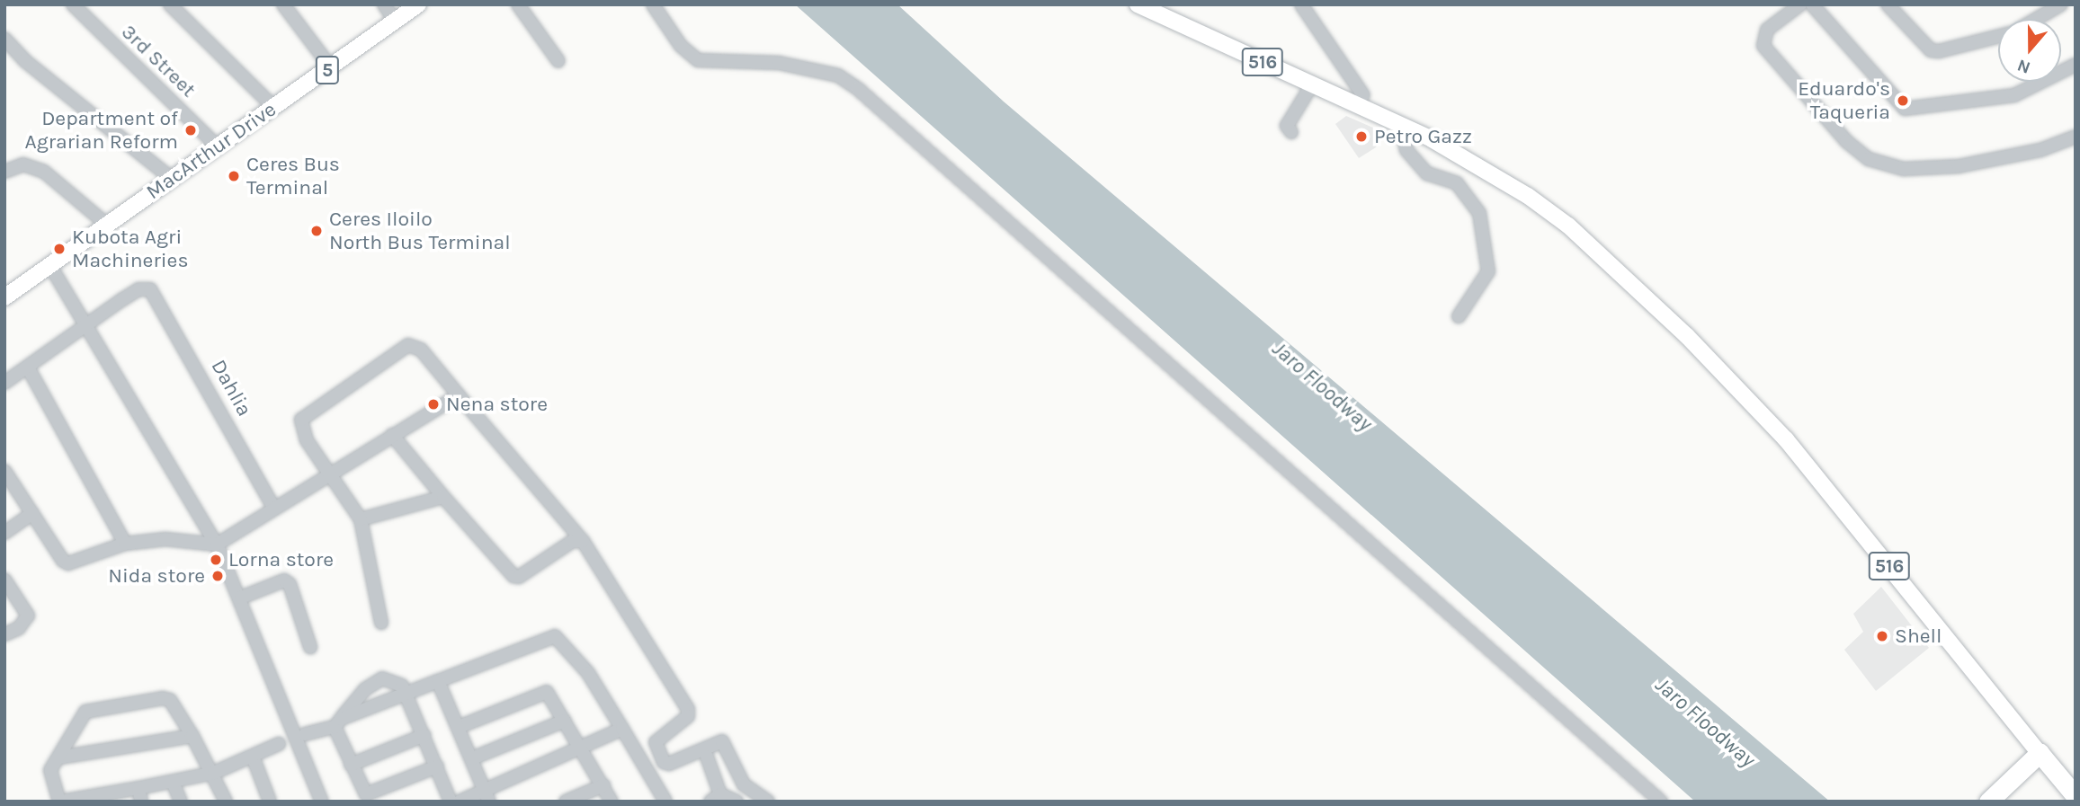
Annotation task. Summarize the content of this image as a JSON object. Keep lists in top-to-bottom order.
{
  "streets": {
    "highway": ["516"],
    "main road": ["5", "MacArthur Drive"],
    "street": ["3rd Street", "Dahlia"]
  },
  "crossings": [
    ["3rd Street", "MacArthur Drive"]
  ],
  "water": ["Jaro Floodway"],
  "places": [
    "Eduardo's Taqueria",
    "Department of Agrarian Reform",
    "Petro Gazz",
    "Ceres Bus Terminal",
    "Ceres Iloilo North Bus Terminal",
    "Kubota Agri Machineries",
    "Nena store",
    "Lorna store",
    "Nida store",
    "Shell"
  ],
  "north": "bottom"
}
